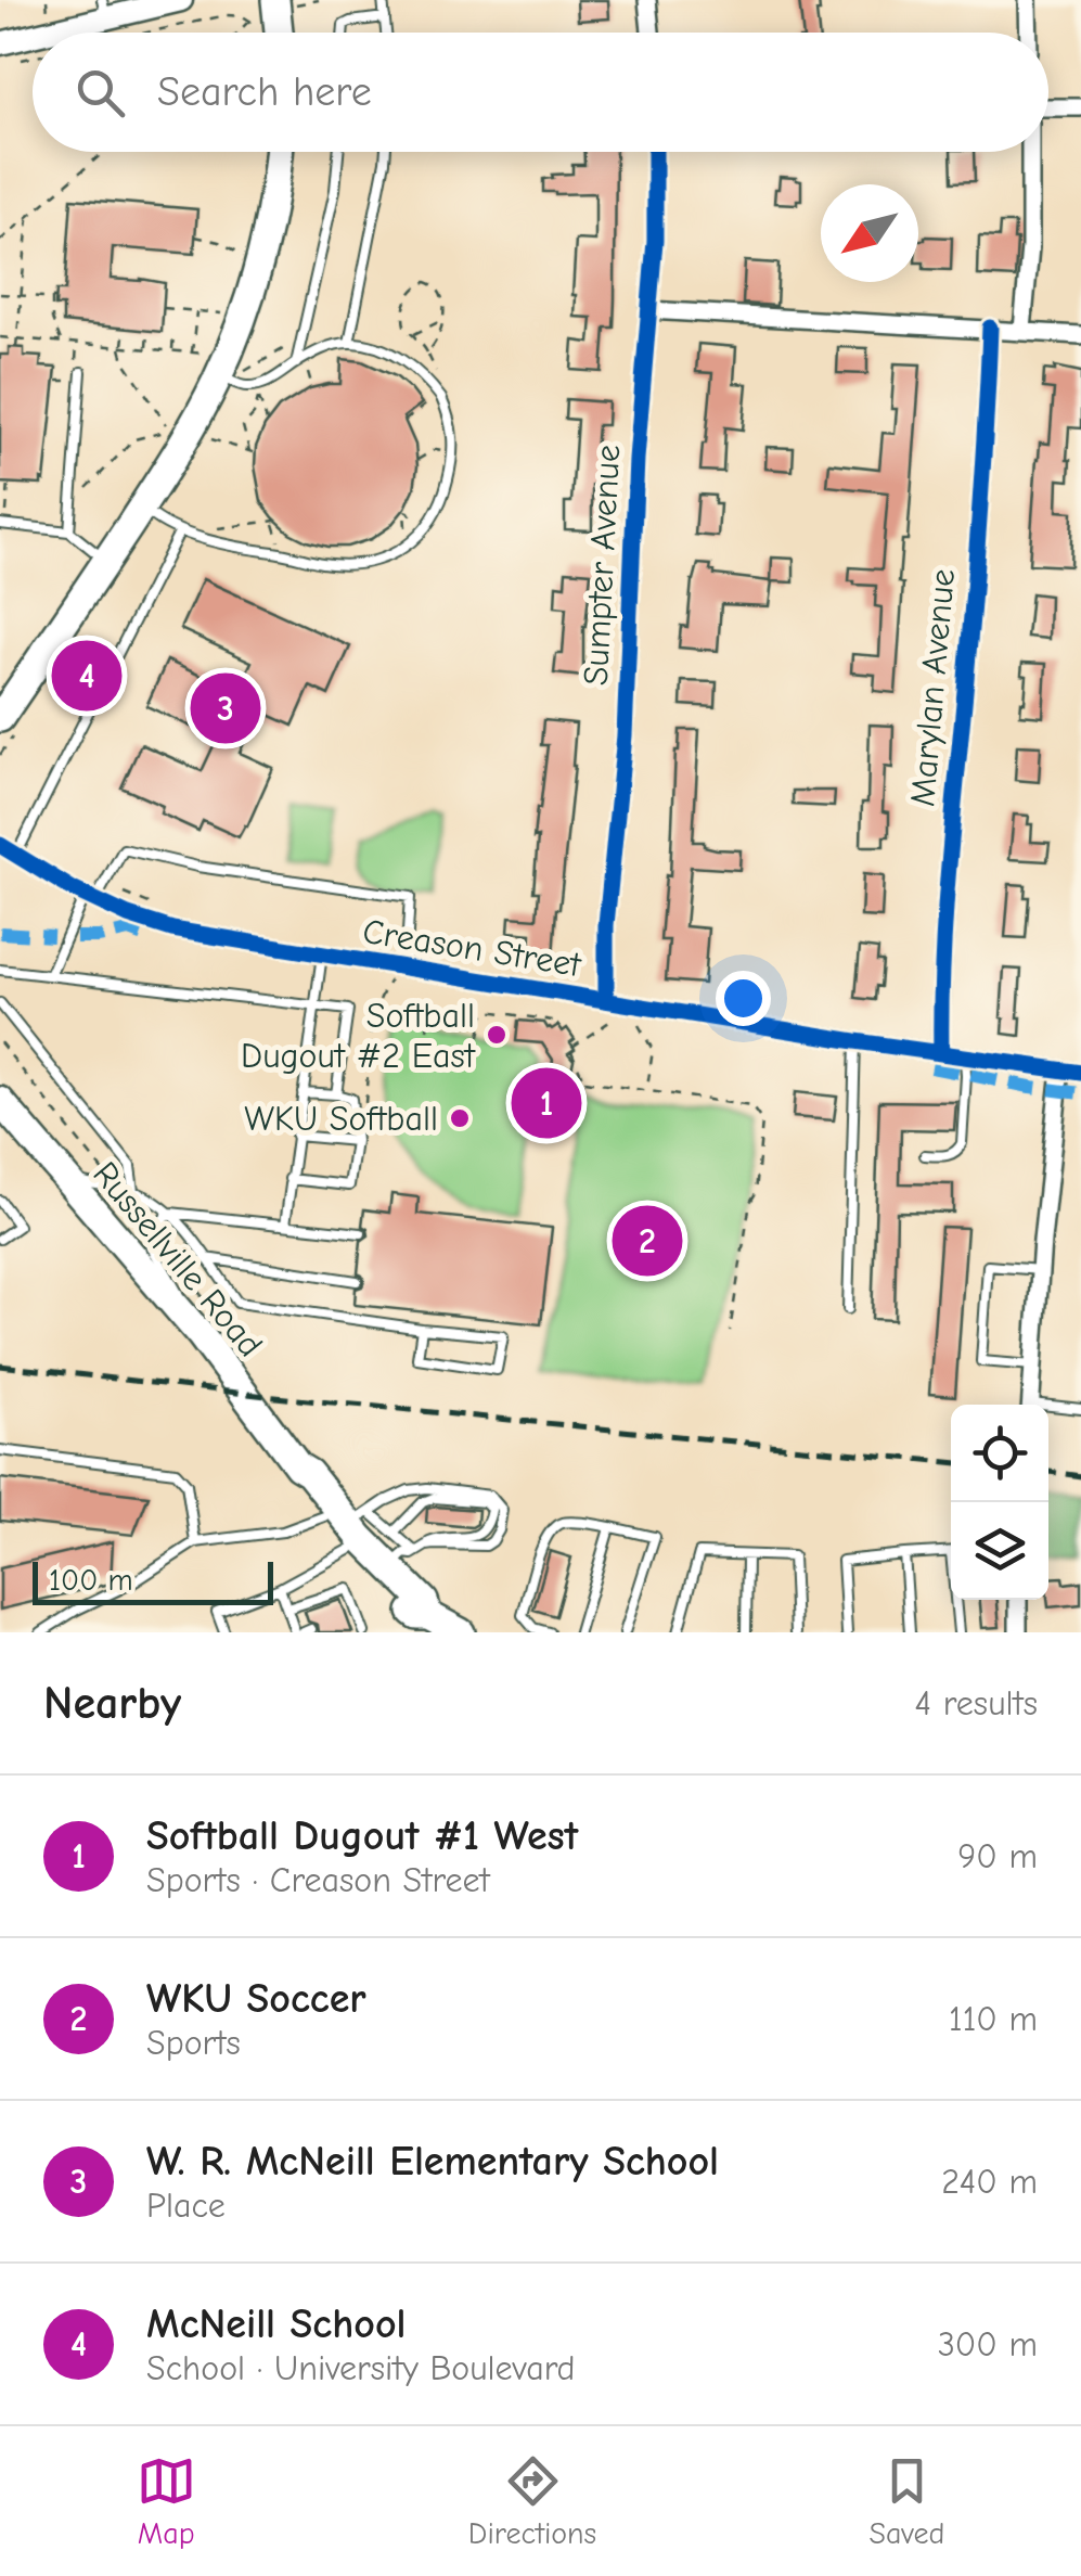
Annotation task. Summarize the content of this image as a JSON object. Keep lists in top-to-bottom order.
{
  "streets": {
    "main road": ["Russellville Road"],
    "street": ["Sumpter Avenue", "Marylan Avenue", "Creason Street"]
  },
  "crossings": [
    ["Sumpter Avenue", "Creason Street"],
    ["Marylan Avenue", "Creason Street"]
  ],
  "places": ["Softball Dugout #2 East", "WKU Softball"],
  "scale_bar": "100 m",
  "north": "bottom left",
  "page": {
    "search": "Search here",
    "pins": [
      "4",
      "3",
      "1",
      "2"
    ],
    "scale": "100 m",
    "heading": ["Nearby", "4 results"],
    "list": [
      {
        "mark": "1",
        "name": "Softball Dugout #1 West",
        "note": "Sports · Creason Street",
        "value": "90 m"
      },
      {
        "mark": "2",
        "name": "WKU Soccer",
        "note": "Sports",
        "value": "110 m"
      },
      {
        "mark": "3",
        "name": "W. R. McNeill Elementary School",
        "note": "Place",
        "value": "240 m"
      },
      {
        "mark": "4",
        "name": "McNeill School",
        "note": "School · University Boulevard",
        "value": "300 m"
      }
    ],
    "nav": ["Map", "Directions", "Saved"]
  }
}
